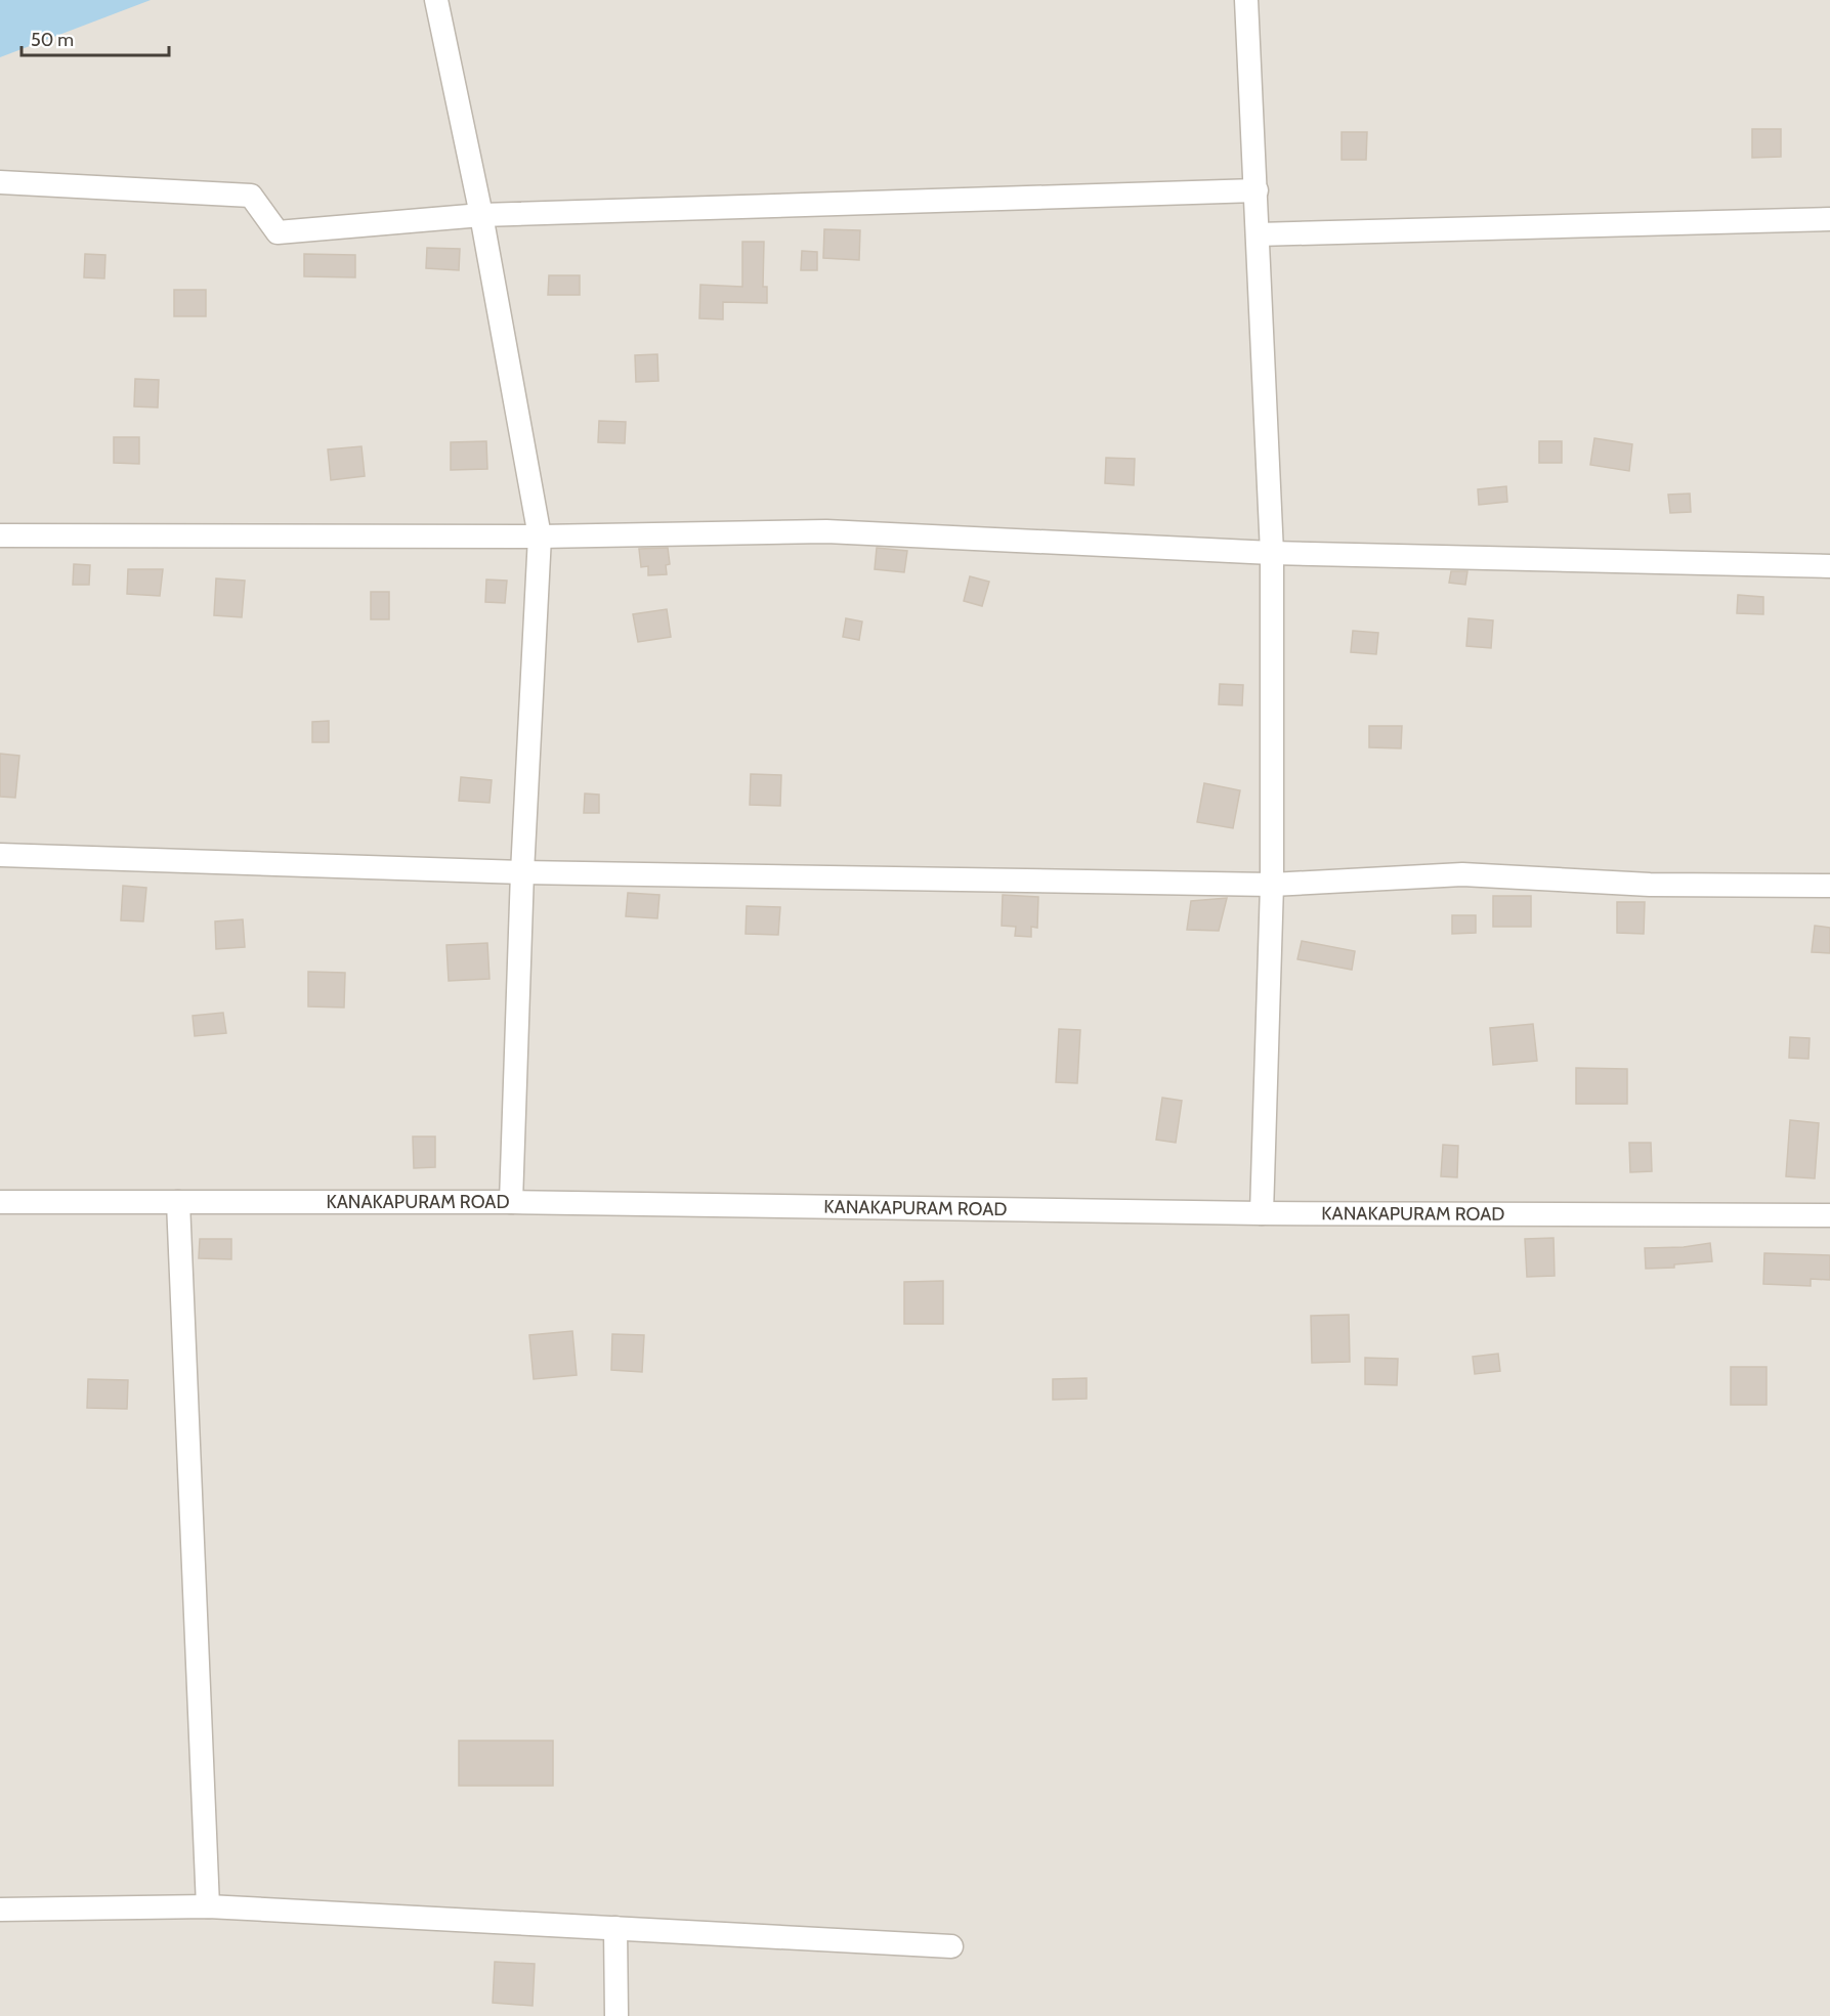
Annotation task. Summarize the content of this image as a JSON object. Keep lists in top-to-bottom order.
{
  "streets": {
    "street": ["KANAKAPURAM ROAD"]
  },
  "scale_bar": "50 m"
}
